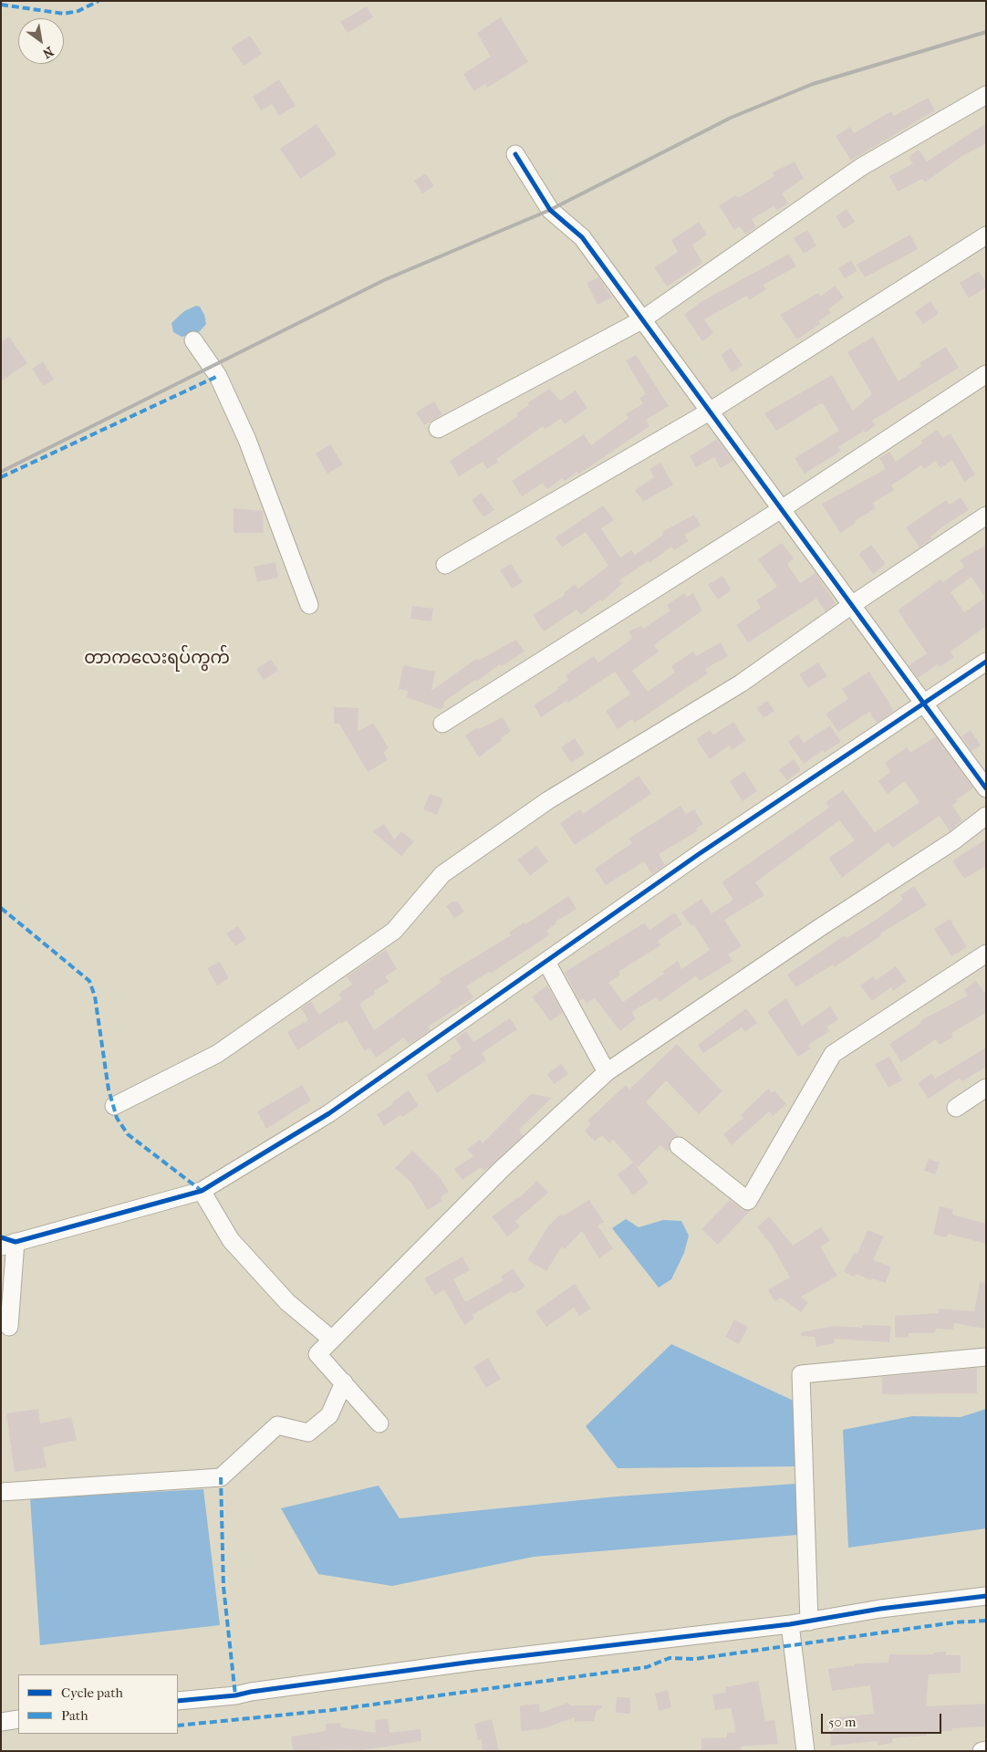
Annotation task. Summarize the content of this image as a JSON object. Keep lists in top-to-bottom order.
{
  "districts": ["တာကလေးရပ်ကွက်"],
  "legend": ["Cycle path", "Path"],
  "scale_bar": "50 m",
  "north": "bottom right"
}
